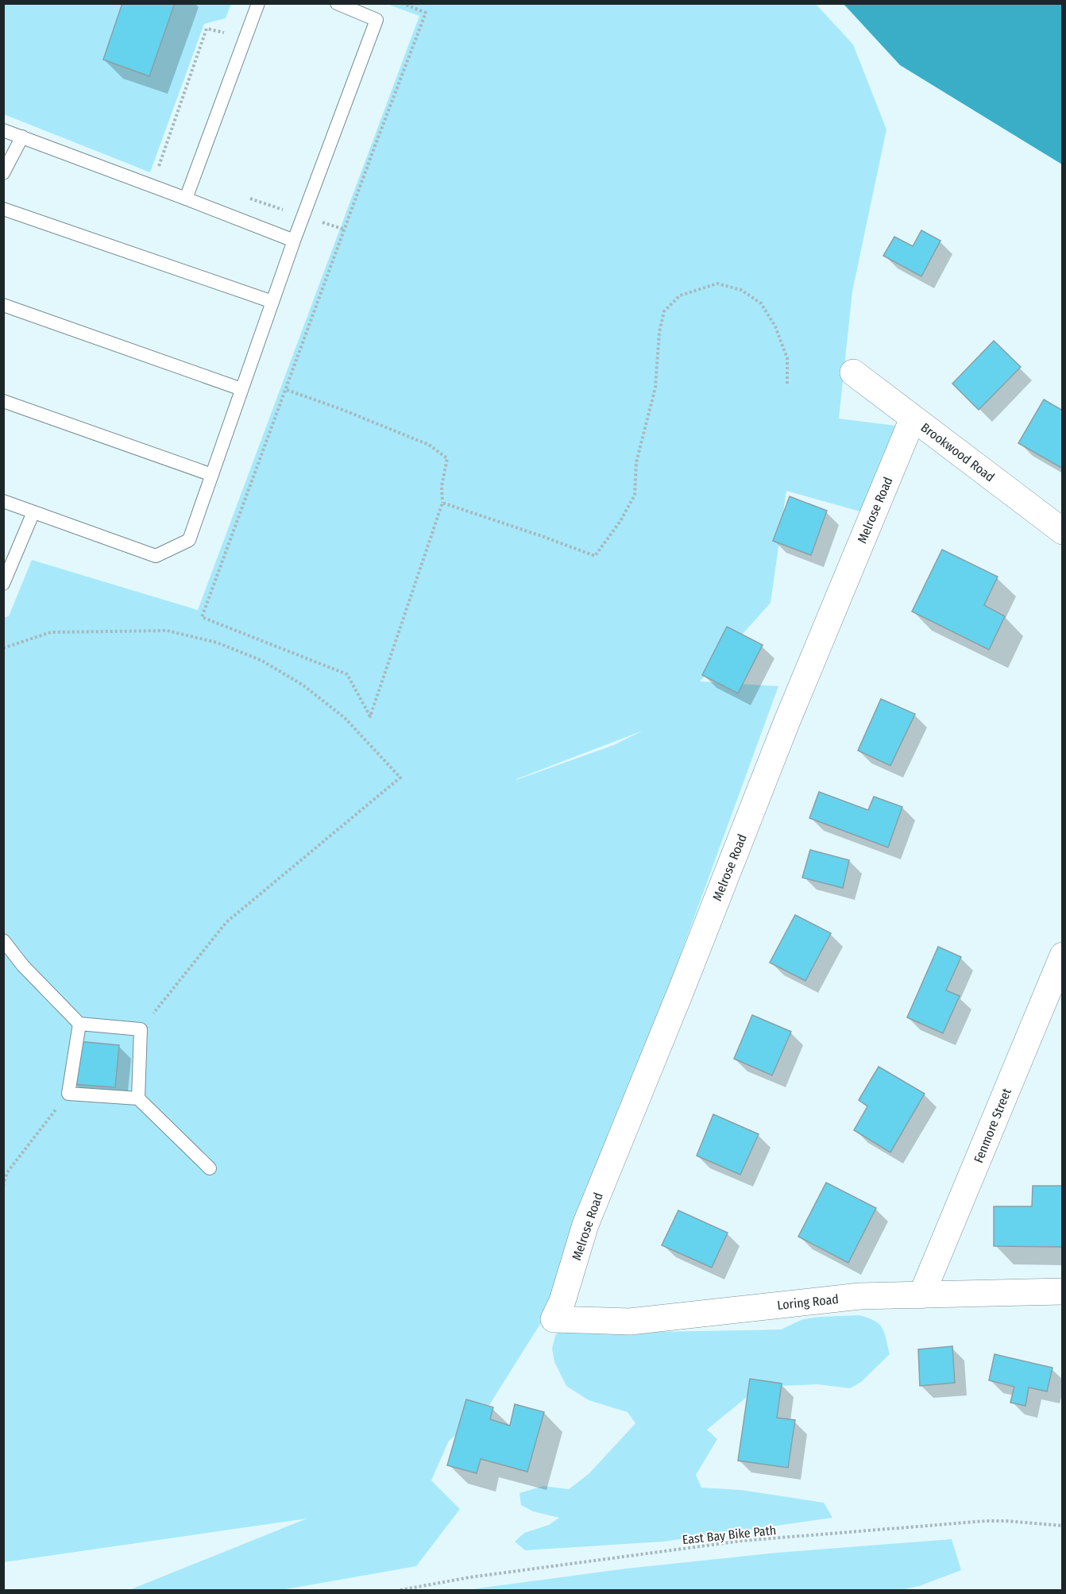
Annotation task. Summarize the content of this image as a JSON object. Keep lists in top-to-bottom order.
{
  "streets": {
    "street": [
      "Brookwood Road",
      "Melrose Road",
      "Fenmore Street",
      "Loring Road"
    ],
    "path": ["East Bay Bike Path"]
  },
  "crossings": [
    ["Brookwood Road", "Melrose Road"],
    ["Melrose Road", "Loring Road"],
    ["Fenmore Street", "Loring Road"]
  ]
}
